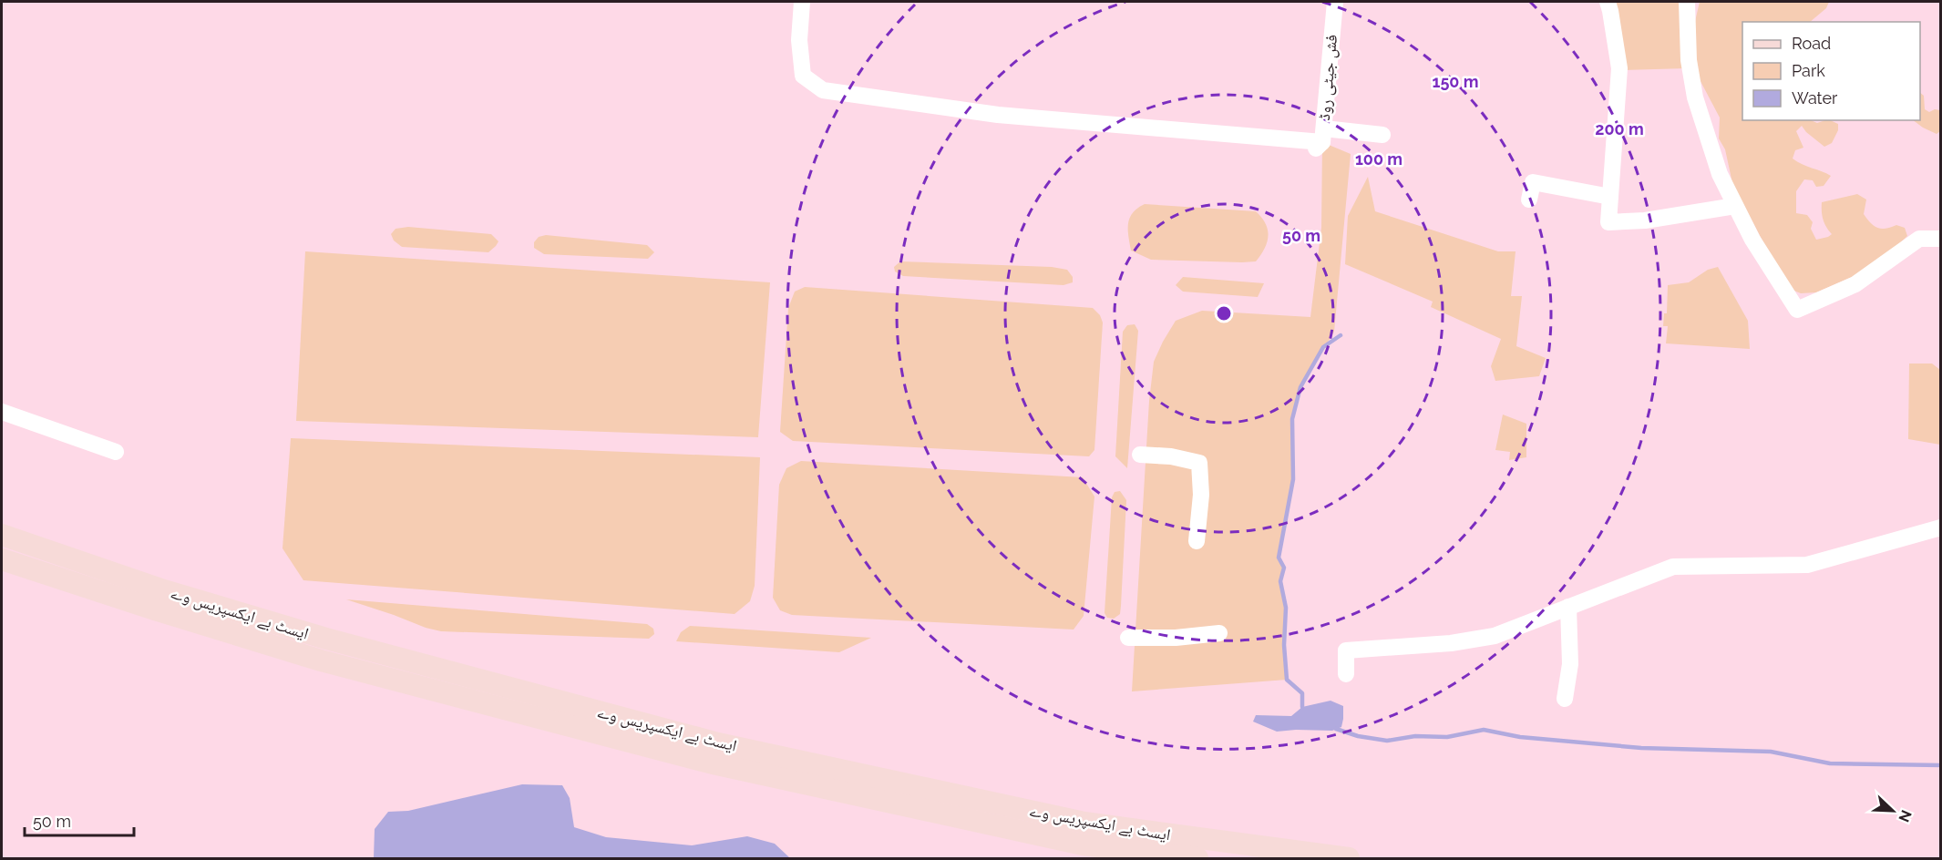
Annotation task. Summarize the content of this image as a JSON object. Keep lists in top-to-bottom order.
{
  "streets": {
    "main road": ["ایسٹ بے ایکسپریس وے"],
    "street": ["فش جیٹی روڈ"]
  },
  "legend": ["Road", "Park", "Water"],
  "scale_bar": "50 m",
  "north": "bottom right",
  "rings": [
    "150 m",
    "200 m",
    "100 m",
    "50 m"
  ]
}
